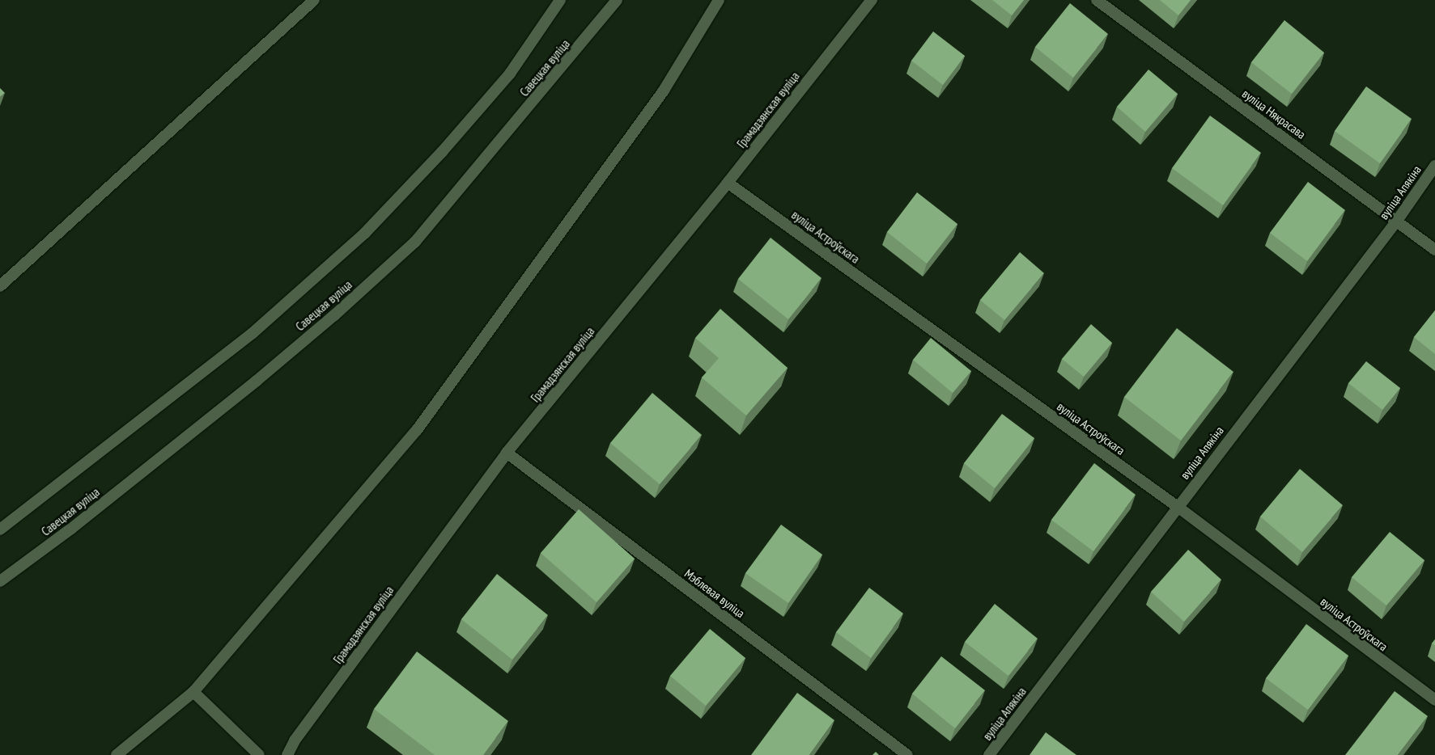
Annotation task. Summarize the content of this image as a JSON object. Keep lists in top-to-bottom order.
{
  "streets": {
    "street": [
      "Савецкая вуліца",
      "Грамадзянская вуліца",
      "вуліца Някрасава",
      "вуліца Апякіна",
      "вуліца Астроўскага",
      "Мэблевая вуліца"
    ]
  },
  "crossings": [
    ["Грамадзянская вуліца", "вуліца Астроўскага"],
    ["Грамадзянская вуліца", "Мэблевая вуліца"],
    ["вуліца Някрасава", "вуліца Апякіна"],
    ["вуліца Апякіна", "вуліца Астроўскага"]
  ]
}
